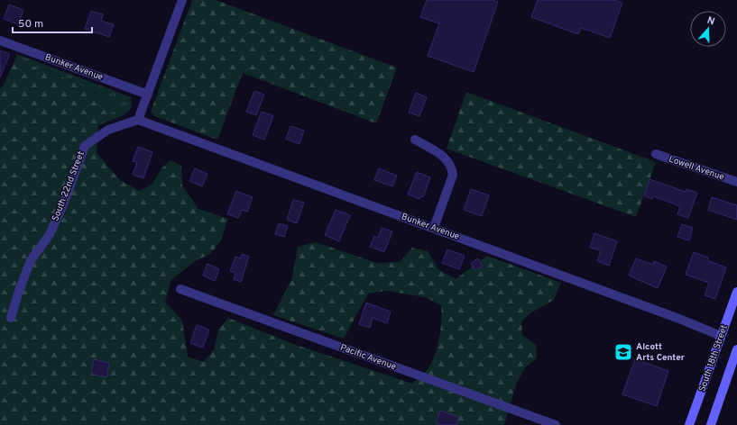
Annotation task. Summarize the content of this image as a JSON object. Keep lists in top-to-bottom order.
{
  "streets": {
    "main road": ["South 18th Street"],
    "street": [
      "Bunker Avenue",
      "Lowell Avenue",
      "South 22nd Street",
      "Pacific Avenue"
    ]
  },
  "crossings": [
    ["Bunker Avenue", "South 22nd Street"],
    ["Bunker Avenue", "South 18th Street"]
  ],
  "places": {
    "school or university": ["Alcott Arts Center"]
  },
  "scale_bar": "50 m",
  "north": "top"
}
